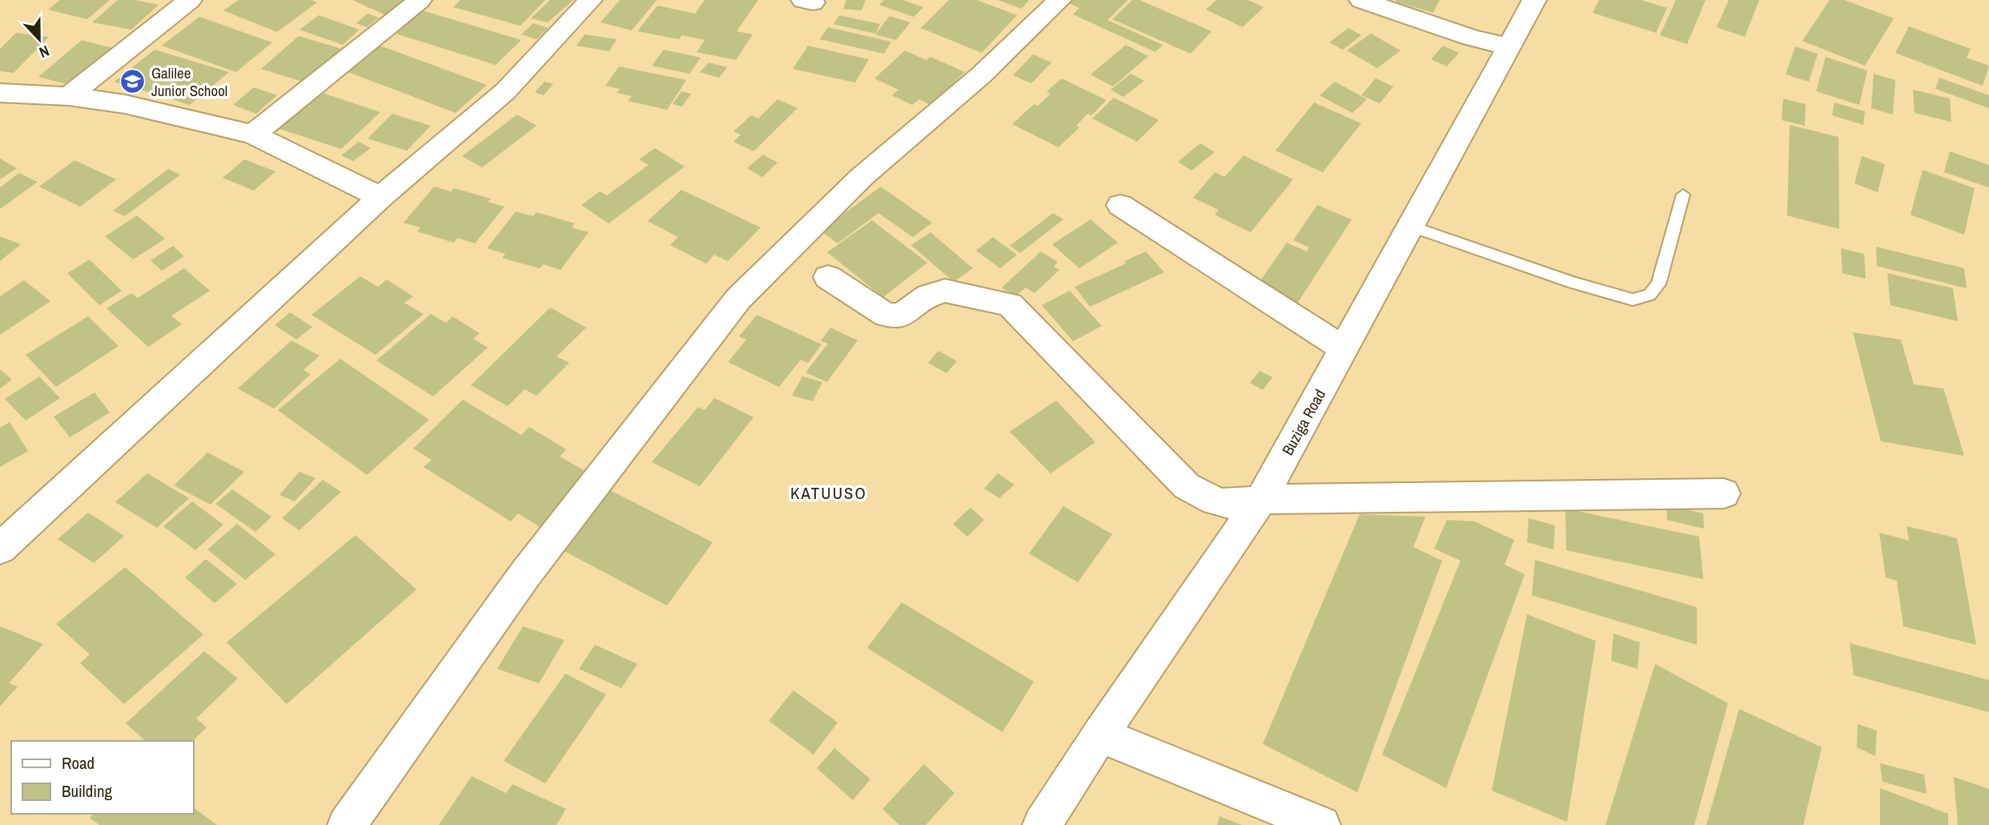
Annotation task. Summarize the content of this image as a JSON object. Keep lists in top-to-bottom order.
{
  "streets": {
    "street": ["Buziga Road"]
  },
  "districts": ["KATUUSO"],
  "places": {
    "school or university": ["Galilee Junior School"]
  },
  "legend": ["Road", "Building"],
  "north": "bottom"
}
